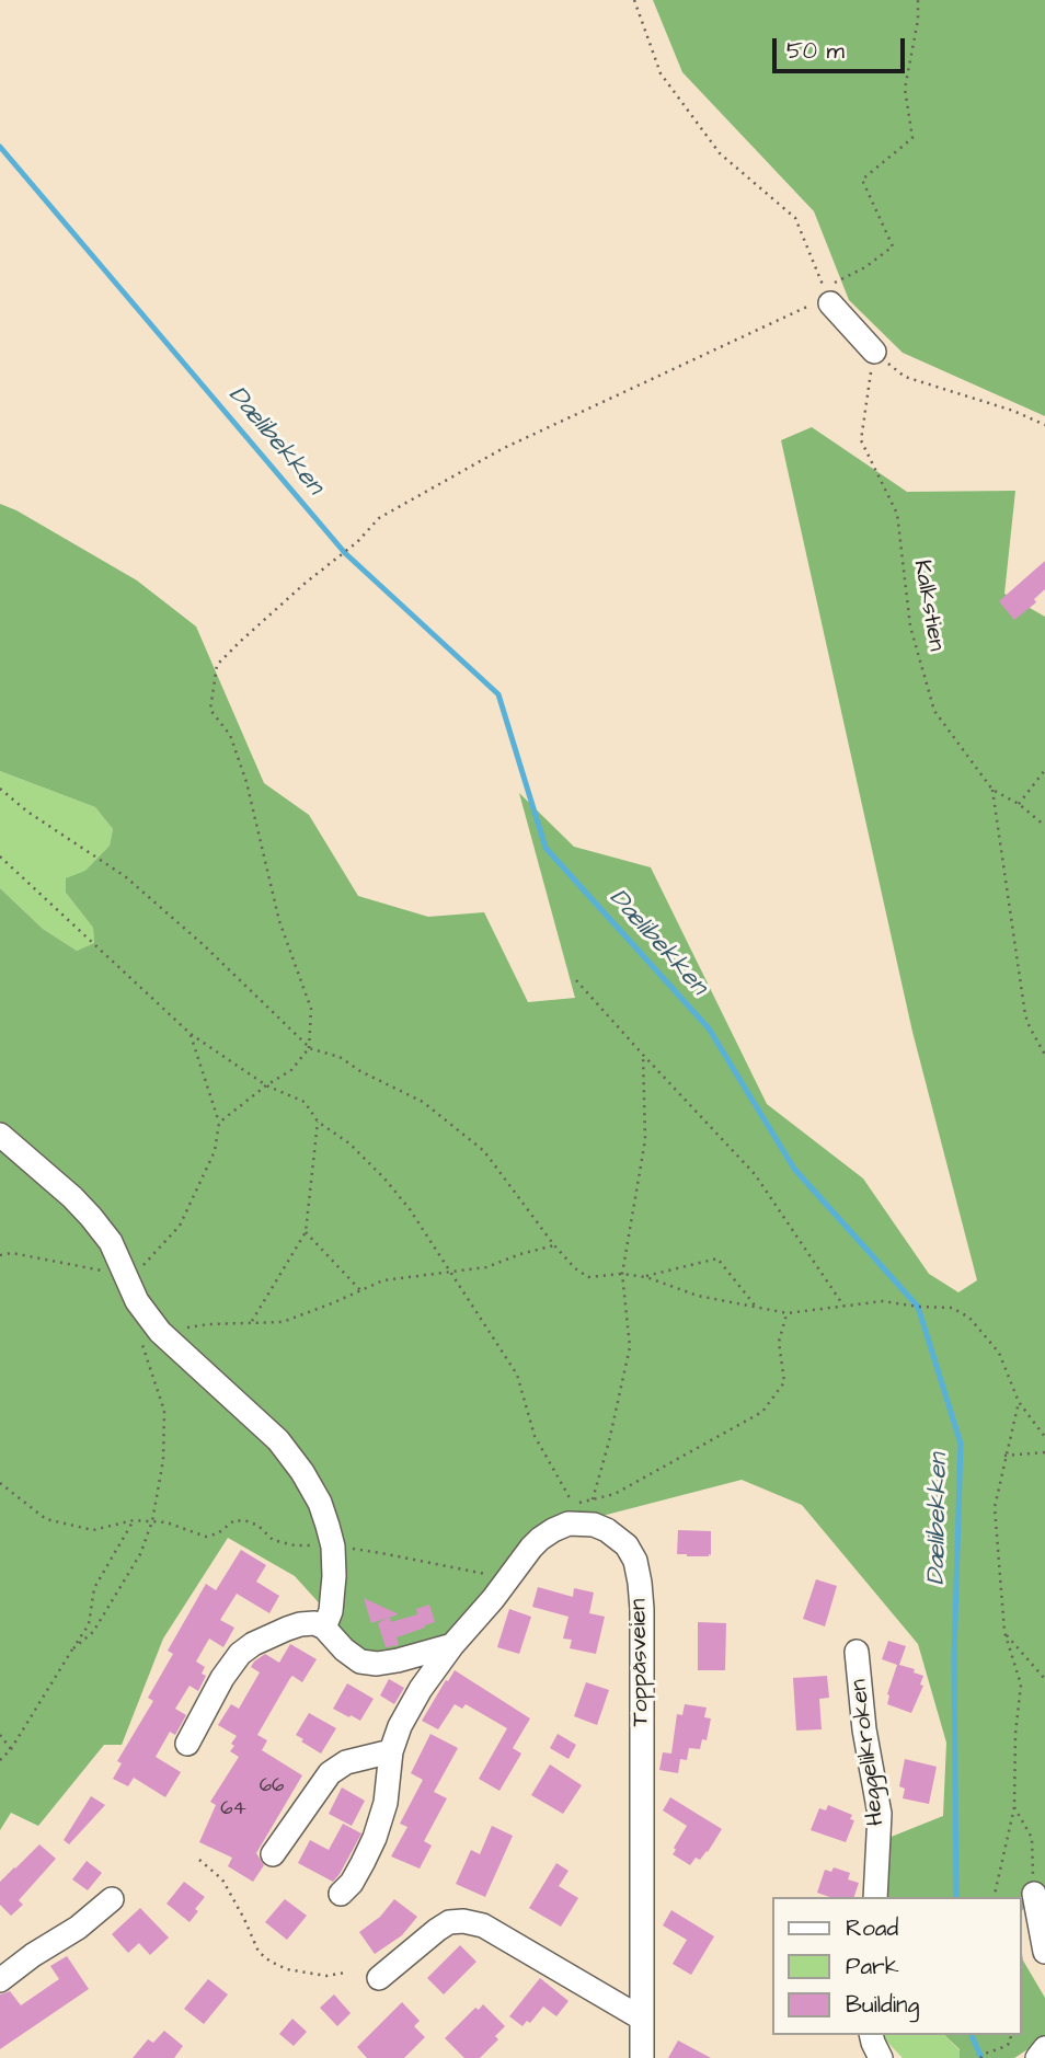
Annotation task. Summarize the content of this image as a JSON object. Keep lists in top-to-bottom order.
{
  "streets": {
    "street": ["Toppåsveien", "Heggelikroken"],
    "path": ["Kalkstien"]
  },
  "water": ["Dælibekken"],
  "house_numbers": ["66", "64"],
  "legend": ["Road", "Park", "Building"],
  "scale_bar": "50 m"
}
